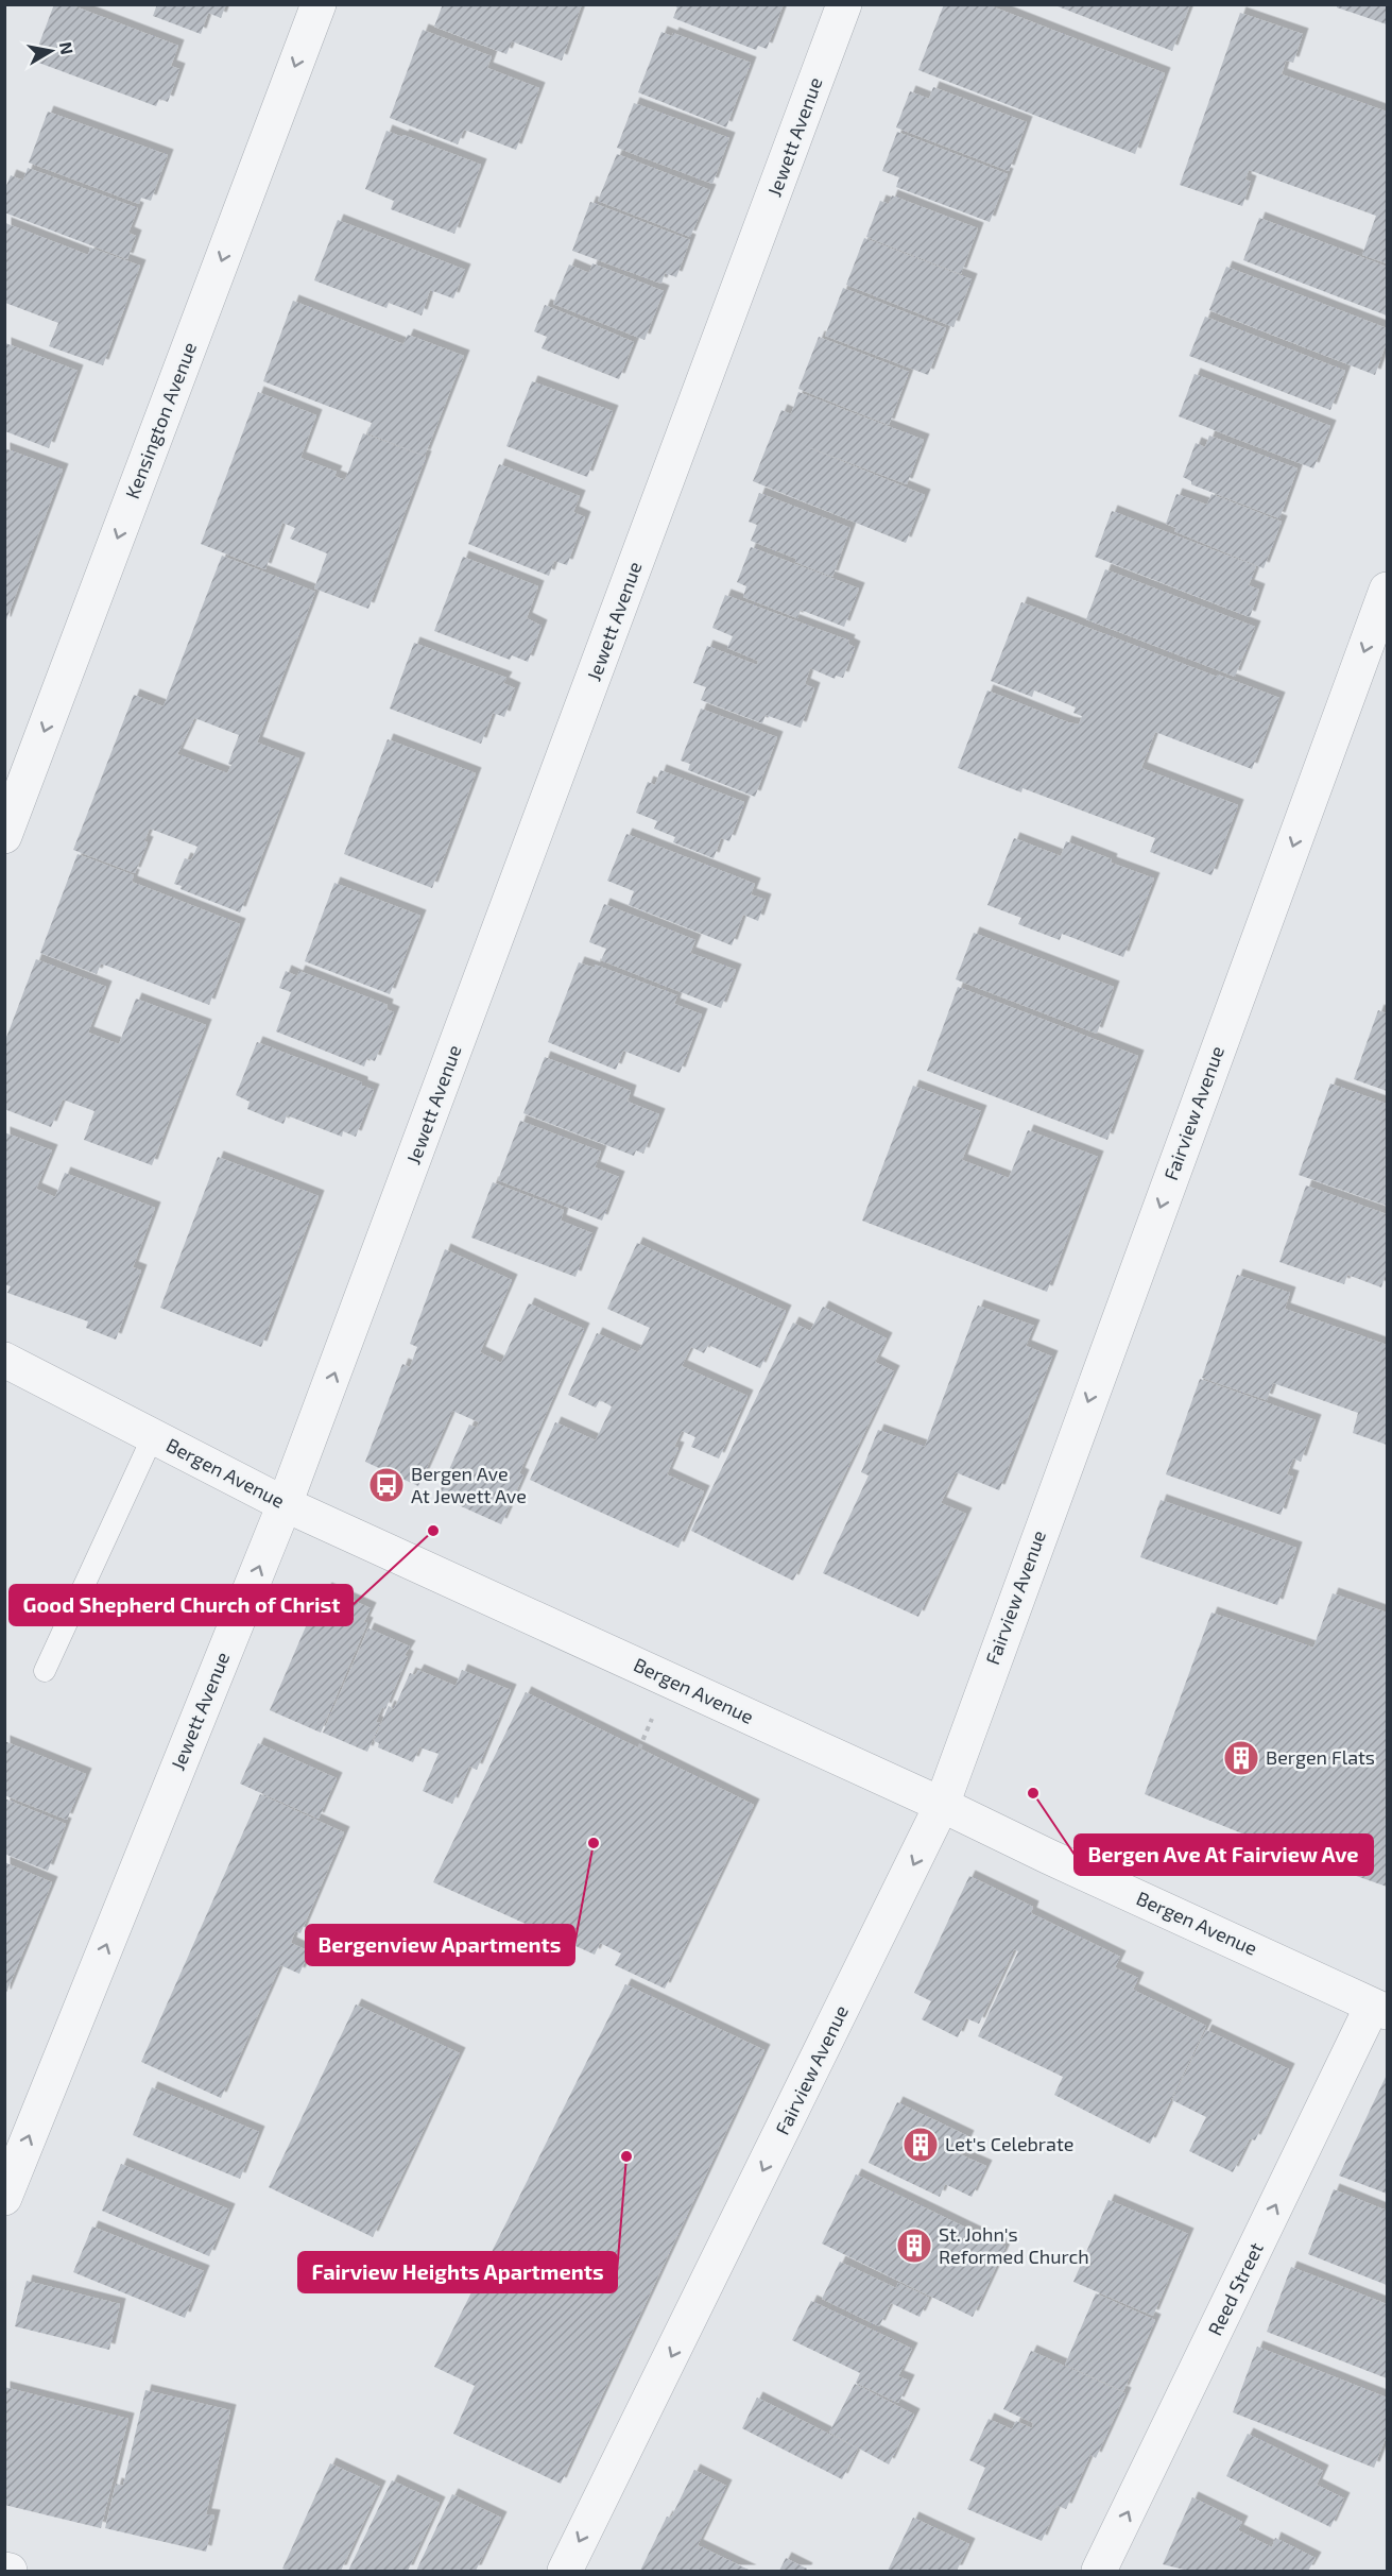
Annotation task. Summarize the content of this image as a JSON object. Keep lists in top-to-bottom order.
{
  "streets": {
    "street": [
      "Jewett Avenue",
      "Kensington Avenue",
      "Fairview Avenue",
      "Bergen Avenue",
      "Reed Street"
    ]
  },
  "crossings": [
    ["Jewett Avenue", "Bergen Avenue"],
    ["Fairview Avenue", "Bergen Avenue"],
    ["Bergen Avenue", "Reed Street"]
  ],
  "one_way": [
    "Jewett Avenue",
    "Kensington Avenue",
    "Fairview Avenue",
    "Reed Street"
  ],
  "places": {
    "bus stop": ["Bergen Ave At Jewett Ave"],
    "other": [
      "Good Shepherd Church of Christ",
      "Bergen Ave At Fairview Ave",
      "Bergenview Apartments",
      "Fairview Heights Apartments"
    ],
    "building": ["Bergen Flats", "Let's Celebrate", "St. John's Reformed Church"]
  },
  "north": "right"
}
